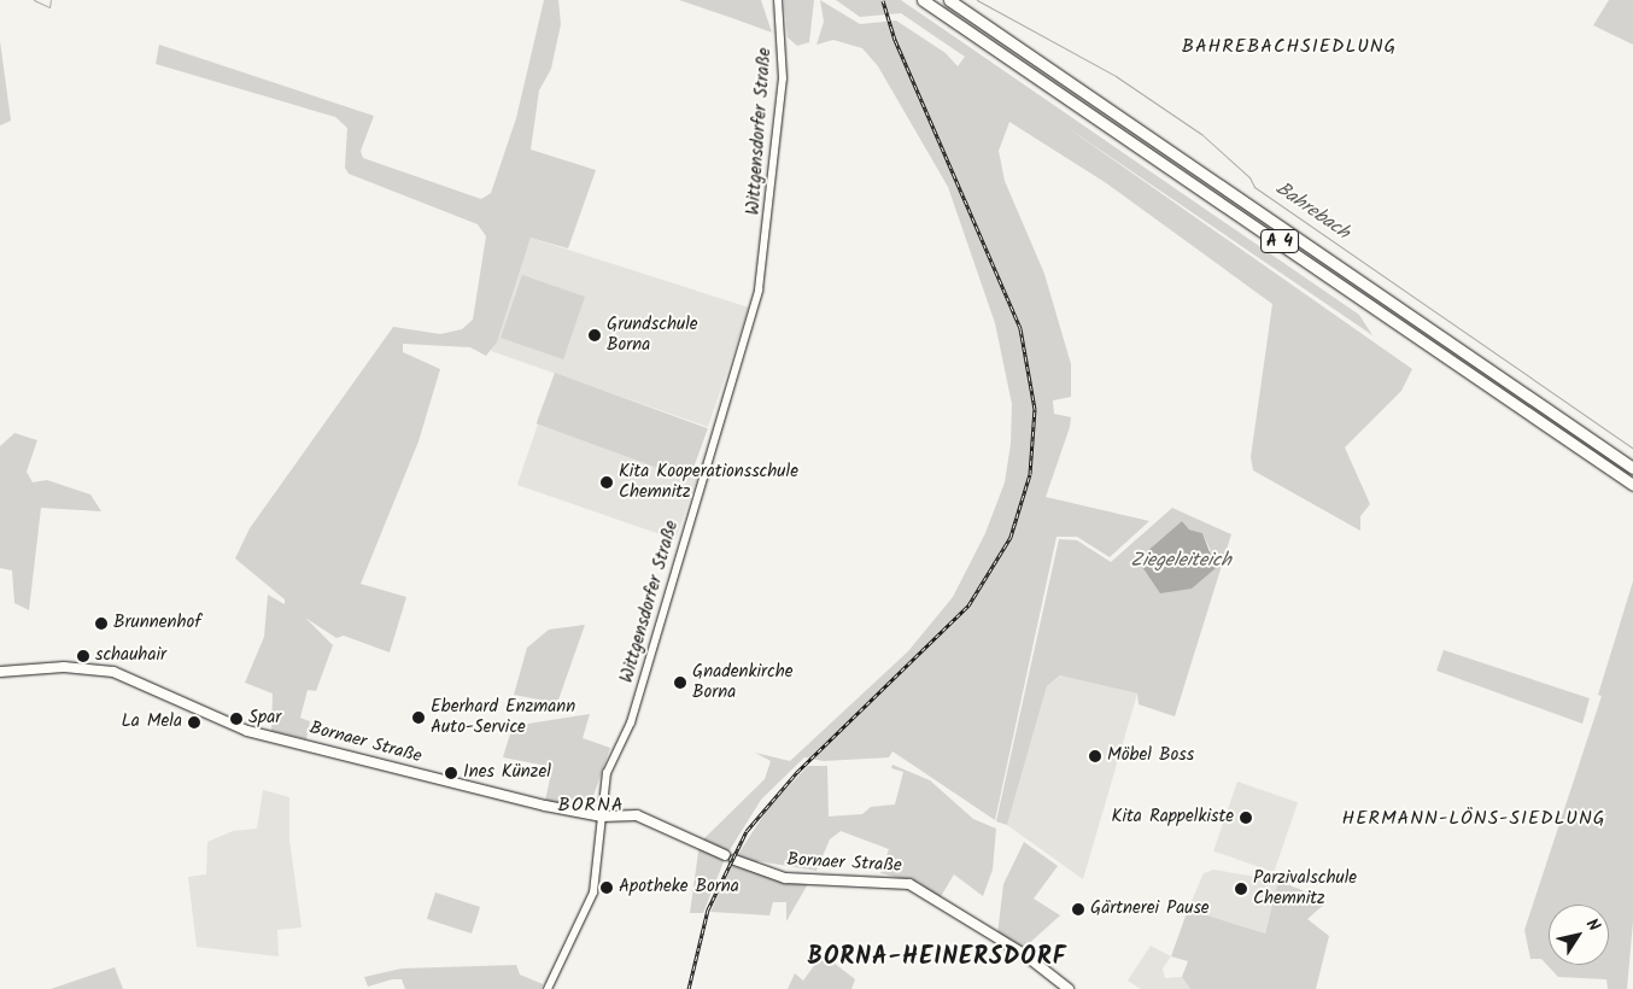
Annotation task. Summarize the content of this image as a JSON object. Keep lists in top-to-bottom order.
{
  "streets": {
    "highway": ["A 4"],
    "main road": ["Bornaer Straße"],
    "street": ["Wittgensdorfer Straße"]
  },
  "crossings": [
    ["Wittgensdorfer Straße", "Bornaer Straße"]
  ],
  "districts": [
    "BAHREBACHSIEDLUNG",
    "BORNA",
    "HERMANN-LÖNS-SIEDLUNG",
    "BORNA-HEINERSDORF"
  ],
  "water": ["Bahrebach", "Ziegeleiteich"],
  "places": [
    "Grundschule Borna",
    "Kita Kooperationsschule Chemnitz",
    "Brunnenhof",
    "schauhair",
    "Gnadenkirche Borna",
    "Eberhard Enzmann Auto-Service",
    "Spar",
    "La Mela",
    "Möbel Boss",
    "Ines Künzel",
    "Kita Rappelkiste",
    "Apotheke Borna",
    "Parzivalschule Chemnitz",
    "Gärtnerei Pause"
  ],
  "north": "top right"
}
